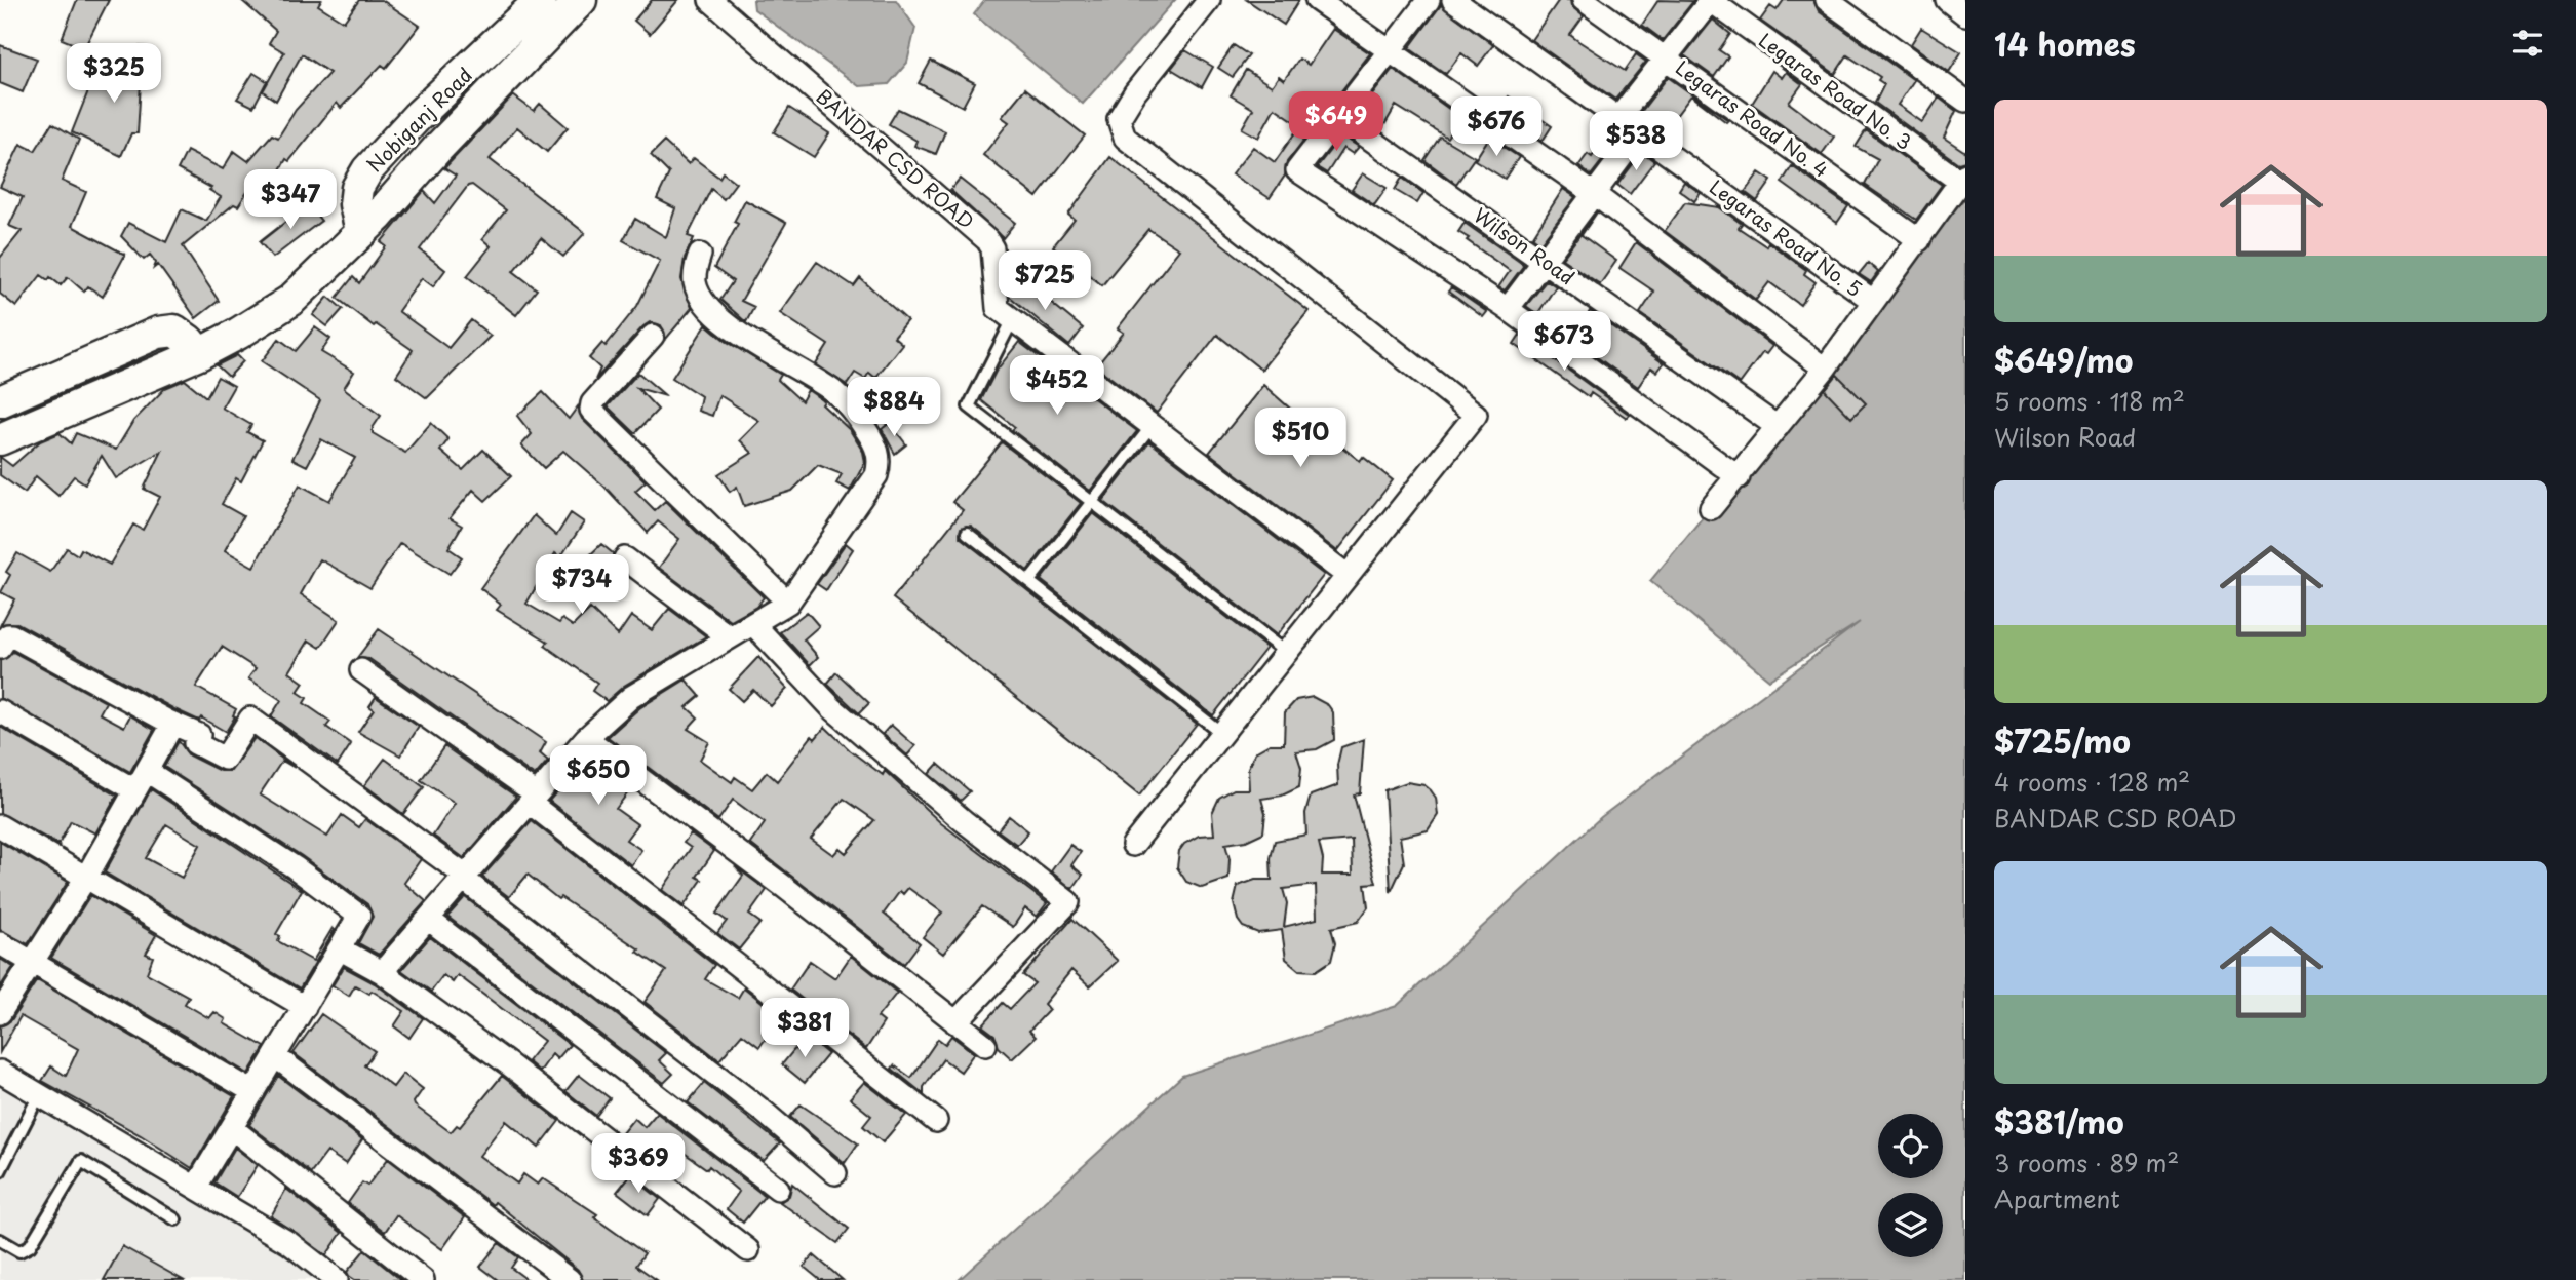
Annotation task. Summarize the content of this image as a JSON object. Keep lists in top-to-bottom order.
{
  "streets": {
    "main road": ["Nobiganj Road"],
    "street": [
      "Legaras Road No. 3",
      "Legaras Road No. 4",
      "BANDAR CSD ROAD",
      "Legaras Road No. 5",
      "Wilson Road"
    ]
  },
  "page": {
    "heading": "14 homes",
    "price": [
      "$325",
      "$649",
      "$676",
      "$538",
      "$347",
      "$725",
      "$673",
      "$452",
      "$884",
      "$510",
      "$734",
      "$650",
      "$381",
      "$369"
    ],
    "list": [
      {
        "name": "$649/mo",
        "note": "5 rooms · 118 m² · Wilson Road"
      },
      {
        "name": "$725/mo",
        "note": "4 rooms · 128 m² · BANDAR CSD ROAD"
      },
      {
        "name": "$381/mo",
        "note": "3 rooms · 89 m² · Apartment"
      }
    ]
  }
}
